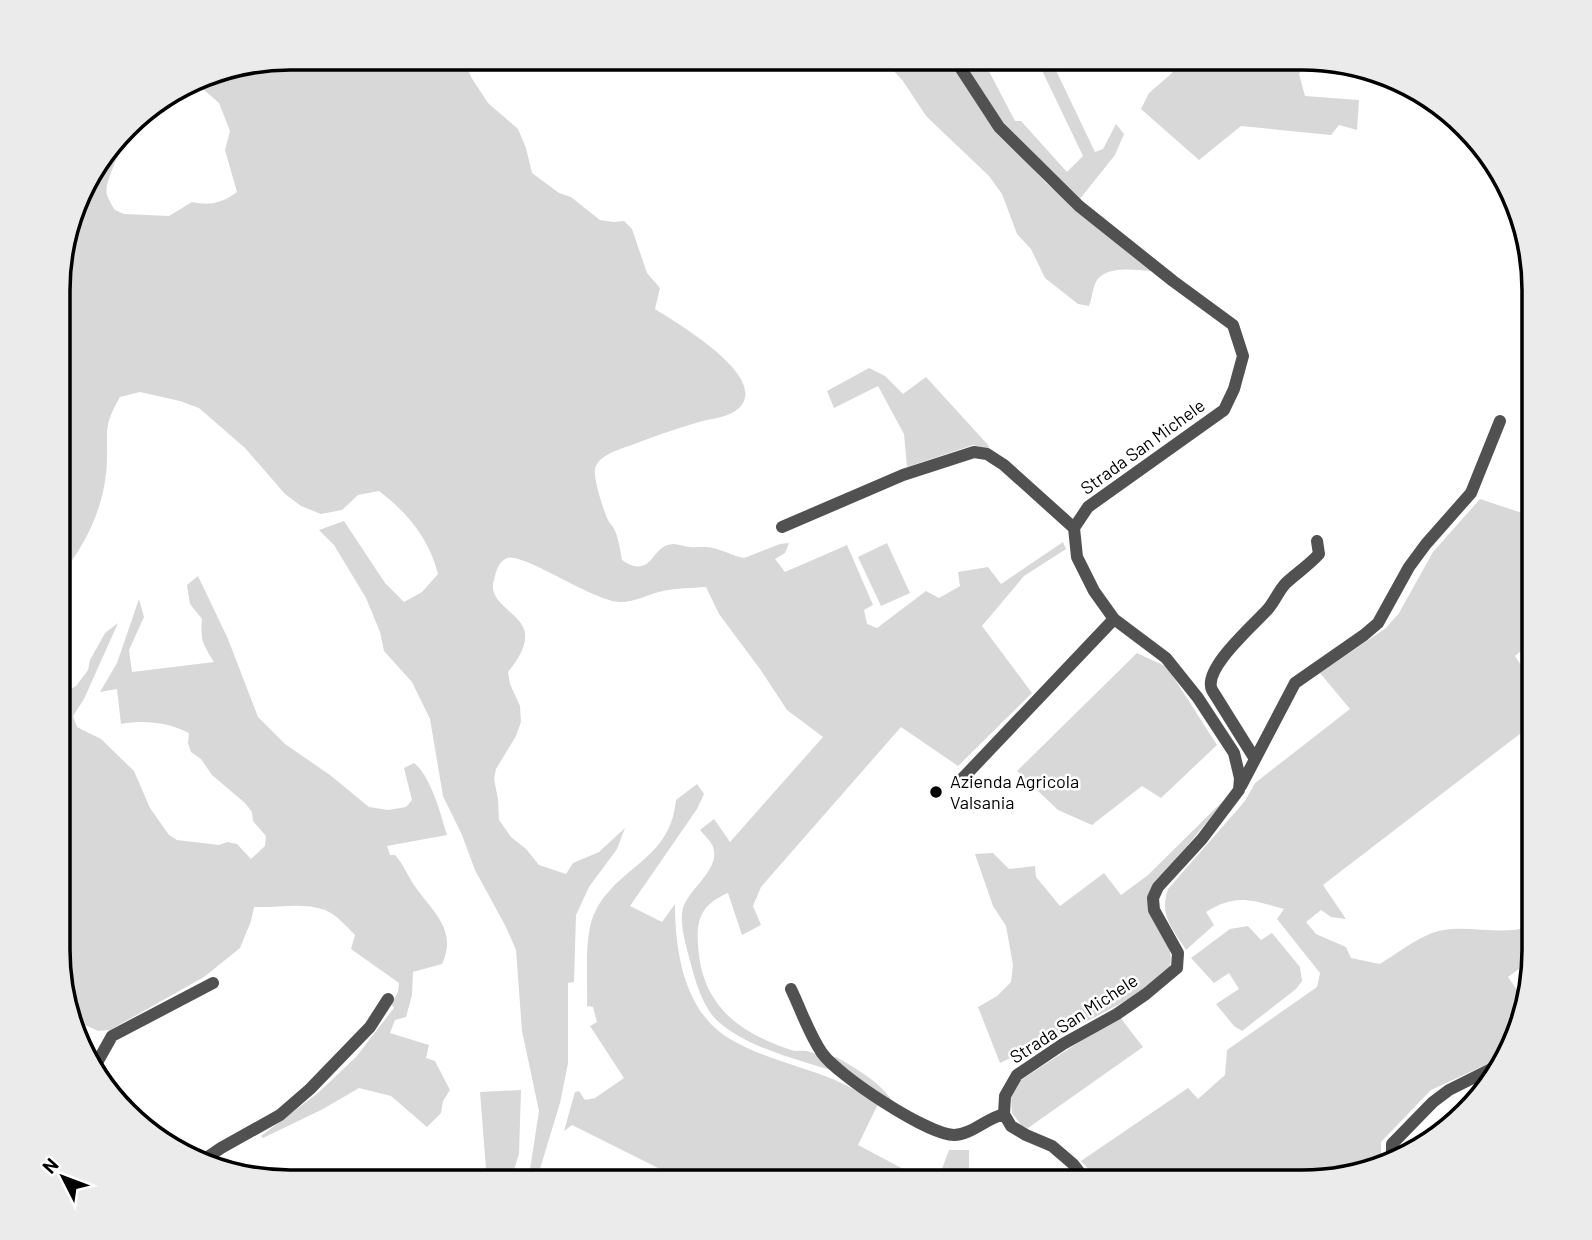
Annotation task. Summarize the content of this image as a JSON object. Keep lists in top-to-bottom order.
{
  "streets": {
    "street": ["Strada San Michele"]
  },
  "places": ["Azienda Agricola Valsania"],
  "north": "top left"
}
